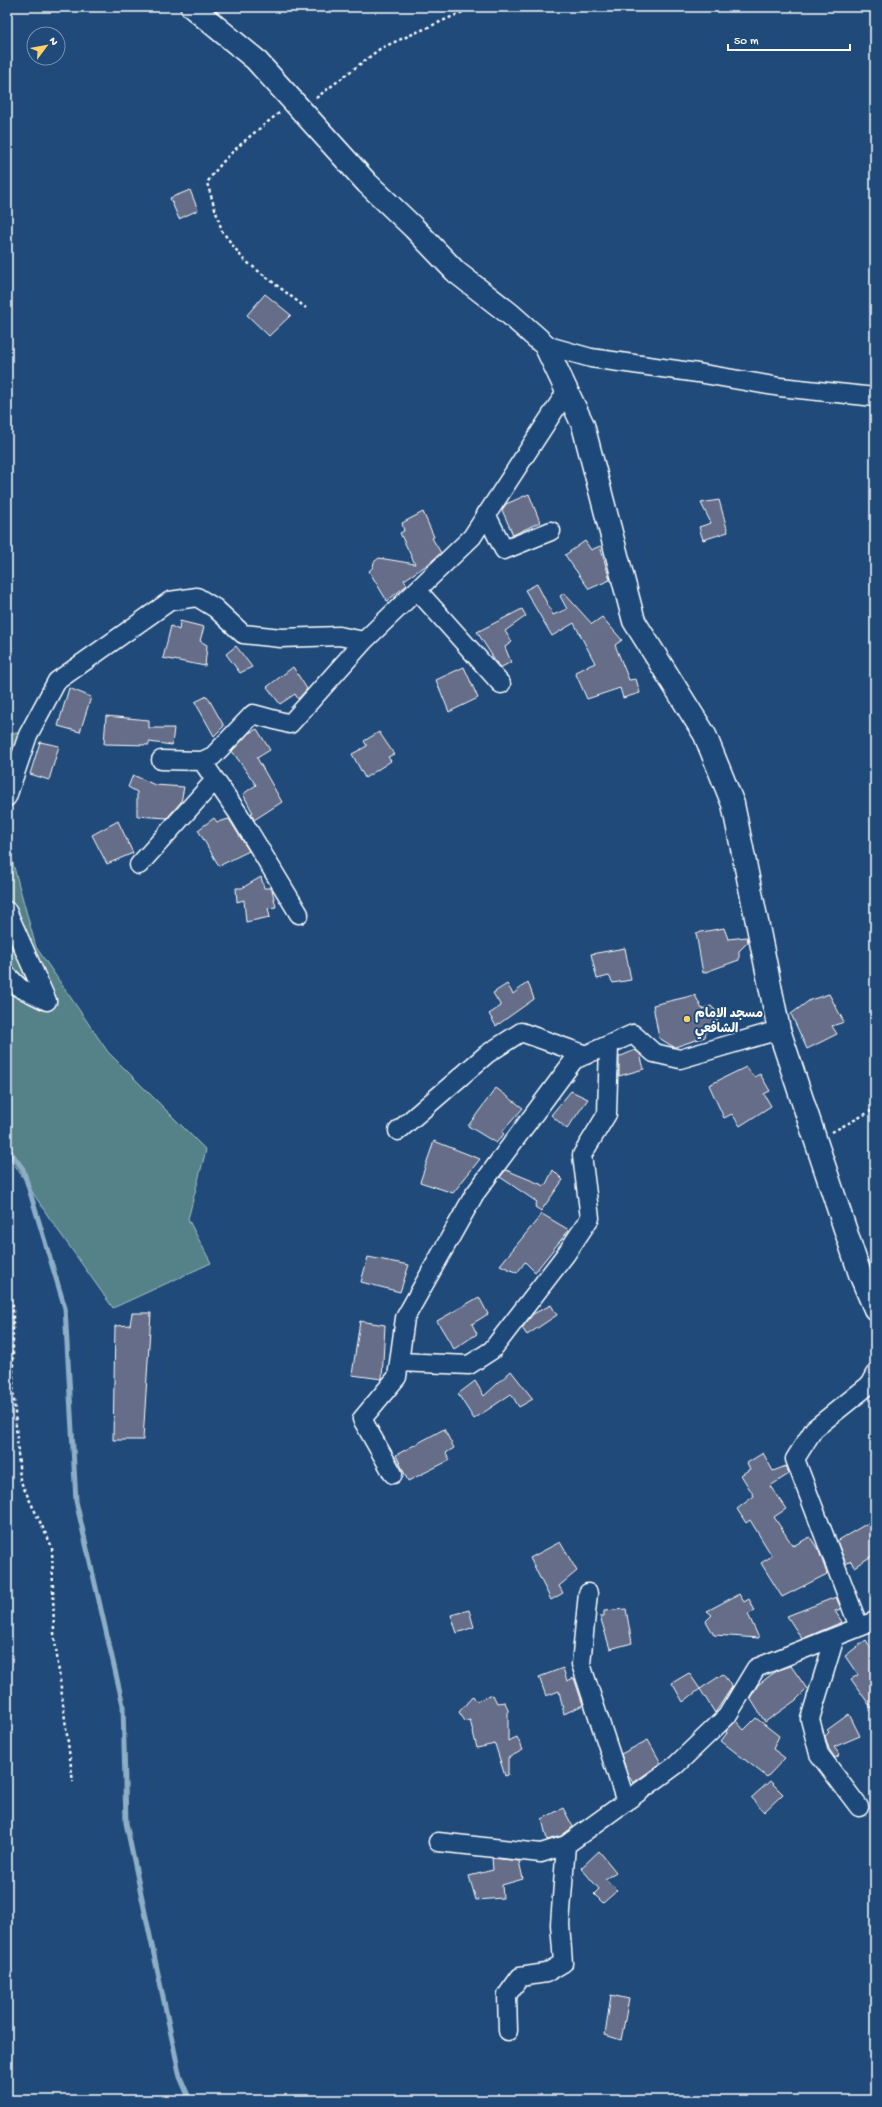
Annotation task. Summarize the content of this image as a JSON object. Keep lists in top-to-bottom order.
{
  "places": ["مسجد الامام الشافعي"],
  "scale_bar": "50 m",
  "north": "top right"
}
